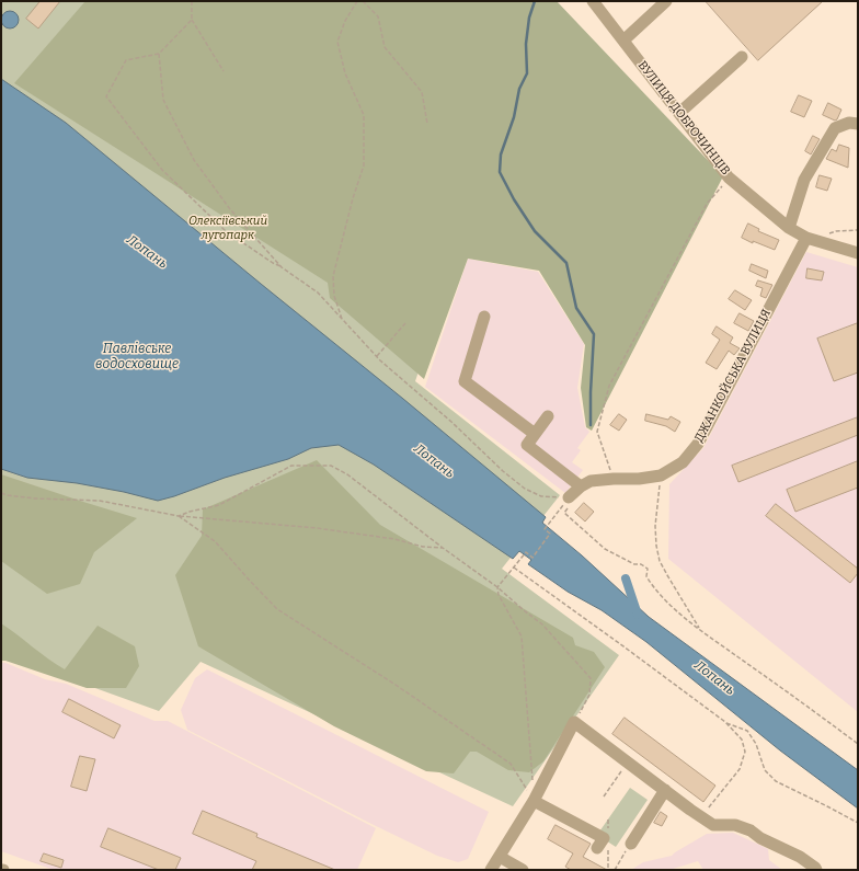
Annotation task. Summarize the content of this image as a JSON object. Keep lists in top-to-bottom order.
{
  "streets": {
    "street": ["ВУЛИЦЯ ДОБРОЧИНЦІВ", "ДЖАНКОЙСЬКА ВУЛИЦЯ"]
  },
  "crossings": [
    ["ВУЛИЦЯ ДОБРОЧИНЦІВ", "ДЖАНКОЙСЬКА ВУЛИЦЯ"]
  ],
  "water": ["Лопань", "Павлівське водосховище"],
  "parks": ["Олексіївський лугопарк"]
}
